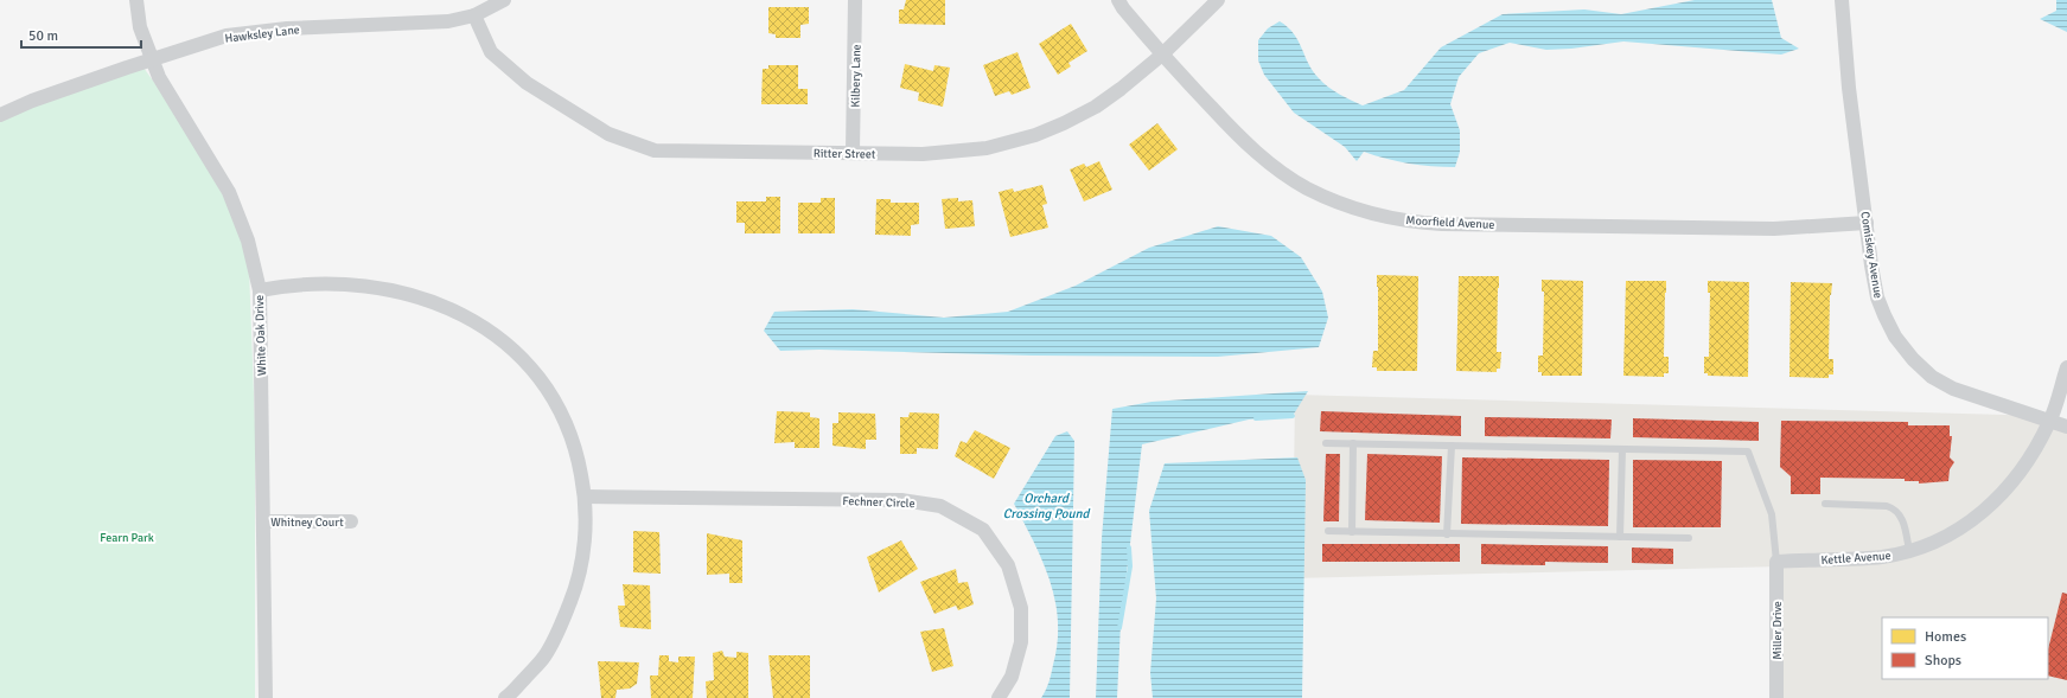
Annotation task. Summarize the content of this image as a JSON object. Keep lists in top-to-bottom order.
{
  "streets": {
    "street": [
      "Hawksley Lane",
      "Kilbery Lane",
      "Ritter Street",
      "Moorfield Avenue",
      "Comiskey Avenue",
      "White Oak Drive",
      "Fechner Circle",
      "Whitney Court",
      "Kettle Avenue",
      "Miller Drive"
    ]
  },
  "crossings": [
    ["Hawksley Lane", "Ritter Street"],
    ["Hawksley Lane", "White Oak Drive"],
    ["Kilbery Lane", "Ritter Street"],
    ["Ritter Street", "Moorfield Avenue"],
    ["Moorfield Avenue", "Comiskey Avenue"],
    ["Comiskey Avenue", "Kettle Avenue"],
    ["White Oak Drive", "Whitney Court"],
    ["Kettle Avenue", "Miller Drive"]
  ],
  "water": ["Orchard Crossing Pound"],
  "parks": ["Fearn Park"],
  "legend": ["Homes", "Shops"],
  "scale_bar": "50 m"
}
